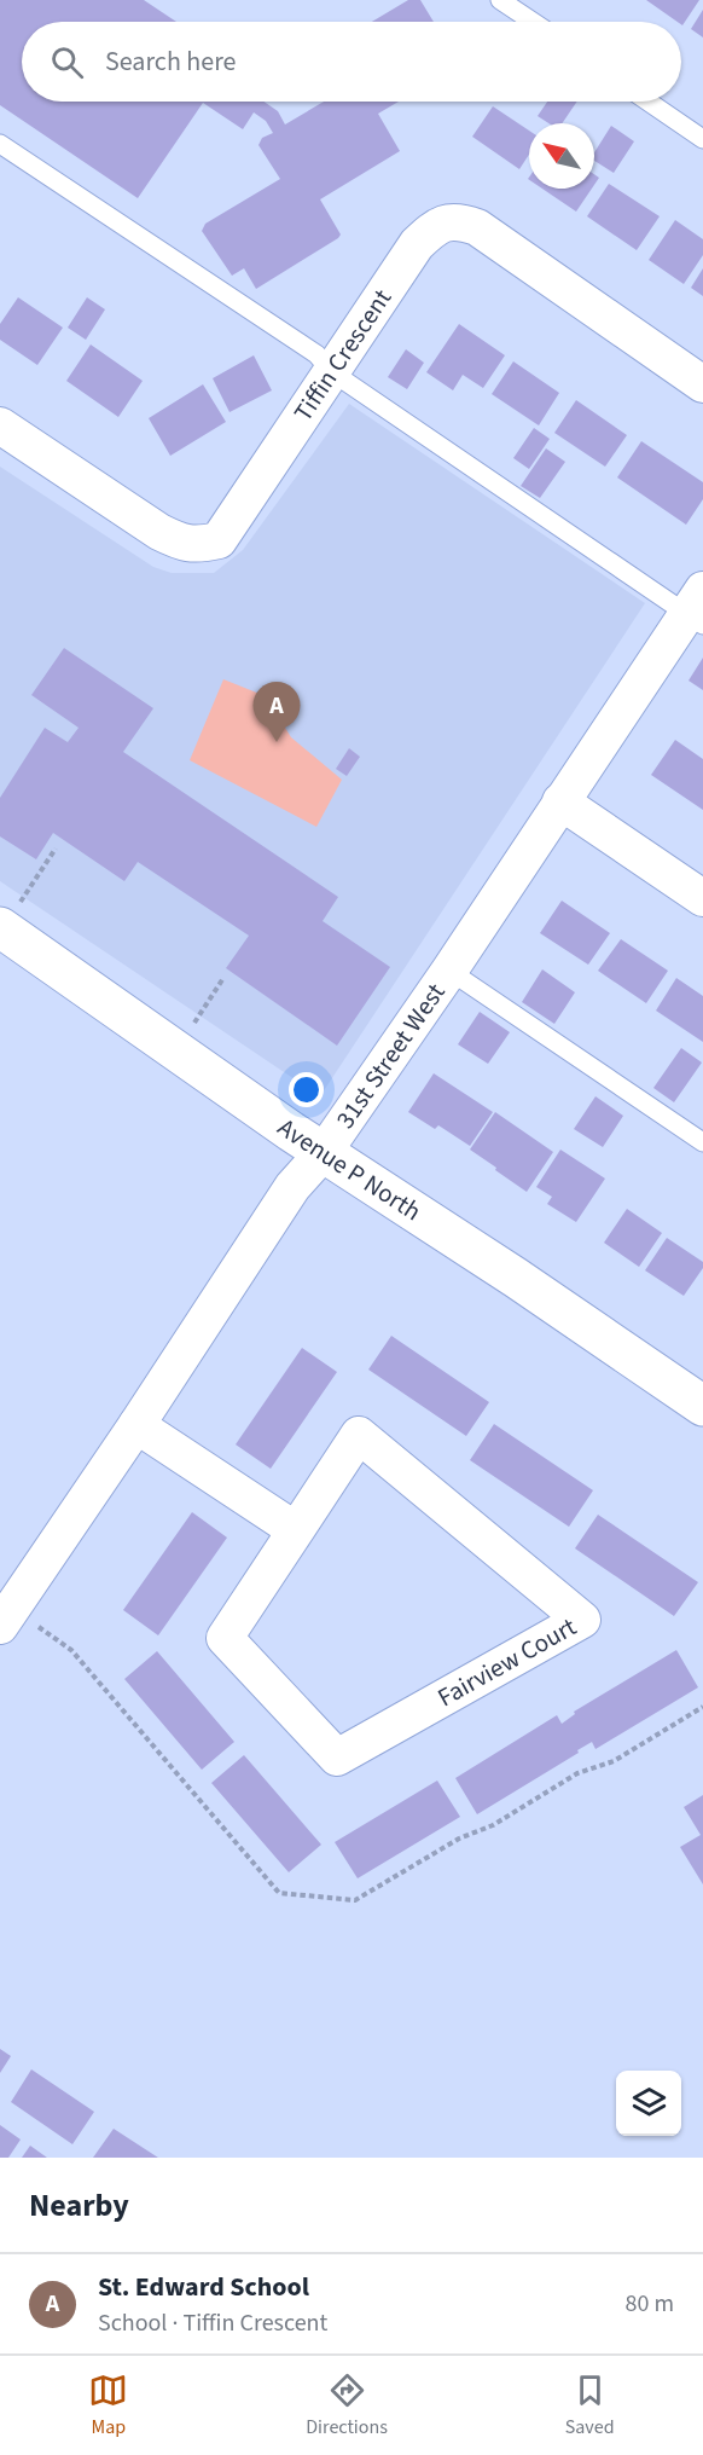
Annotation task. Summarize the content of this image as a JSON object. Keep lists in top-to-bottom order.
{
  "streets": {
    "main road": ["Avenue P North"],
    "street": ["Tiffin Crescent", "31st Street West", "Fairview Court"]
  },
  "crossings": [
    ["31st Street West", "Avenue P North"]
  ],
  "north": "top left",
  "page": {
    "search": "Search here",
    "pins": "A",
    "heading": "Nearby",
    "list": [
      {
        "mark": "A",
        "name": "St. Edward School",
        "note": "School · Tiffin Crescent",
        "value": "80 m"
      }
    ],
    "nav": ["Map", "Directions", "Saved"]
  }
}
